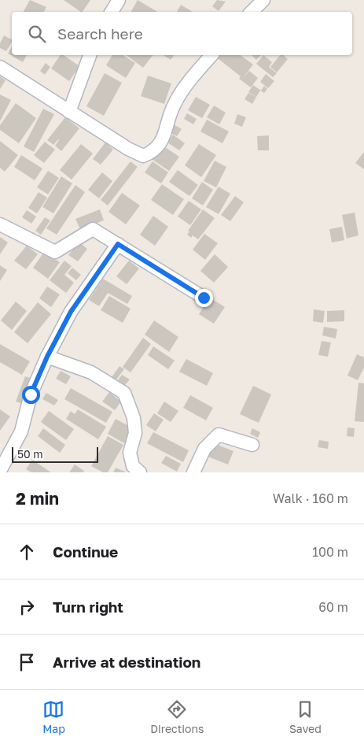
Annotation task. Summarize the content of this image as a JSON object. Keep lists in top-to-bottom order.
{
  "scale_bar": "50 m",
  "page": {
    "search": "Search here",
    "scale": "50 m",
    "heading": ["2 min", "Walk · 160 m"],
    "list": [
      ["Continue", "100 m"],
      ["Turn right", "60 m"],
      "Arrive at destination"
    ],
    "nav": ["Map", "Directions", "Saved"]
  }
}
